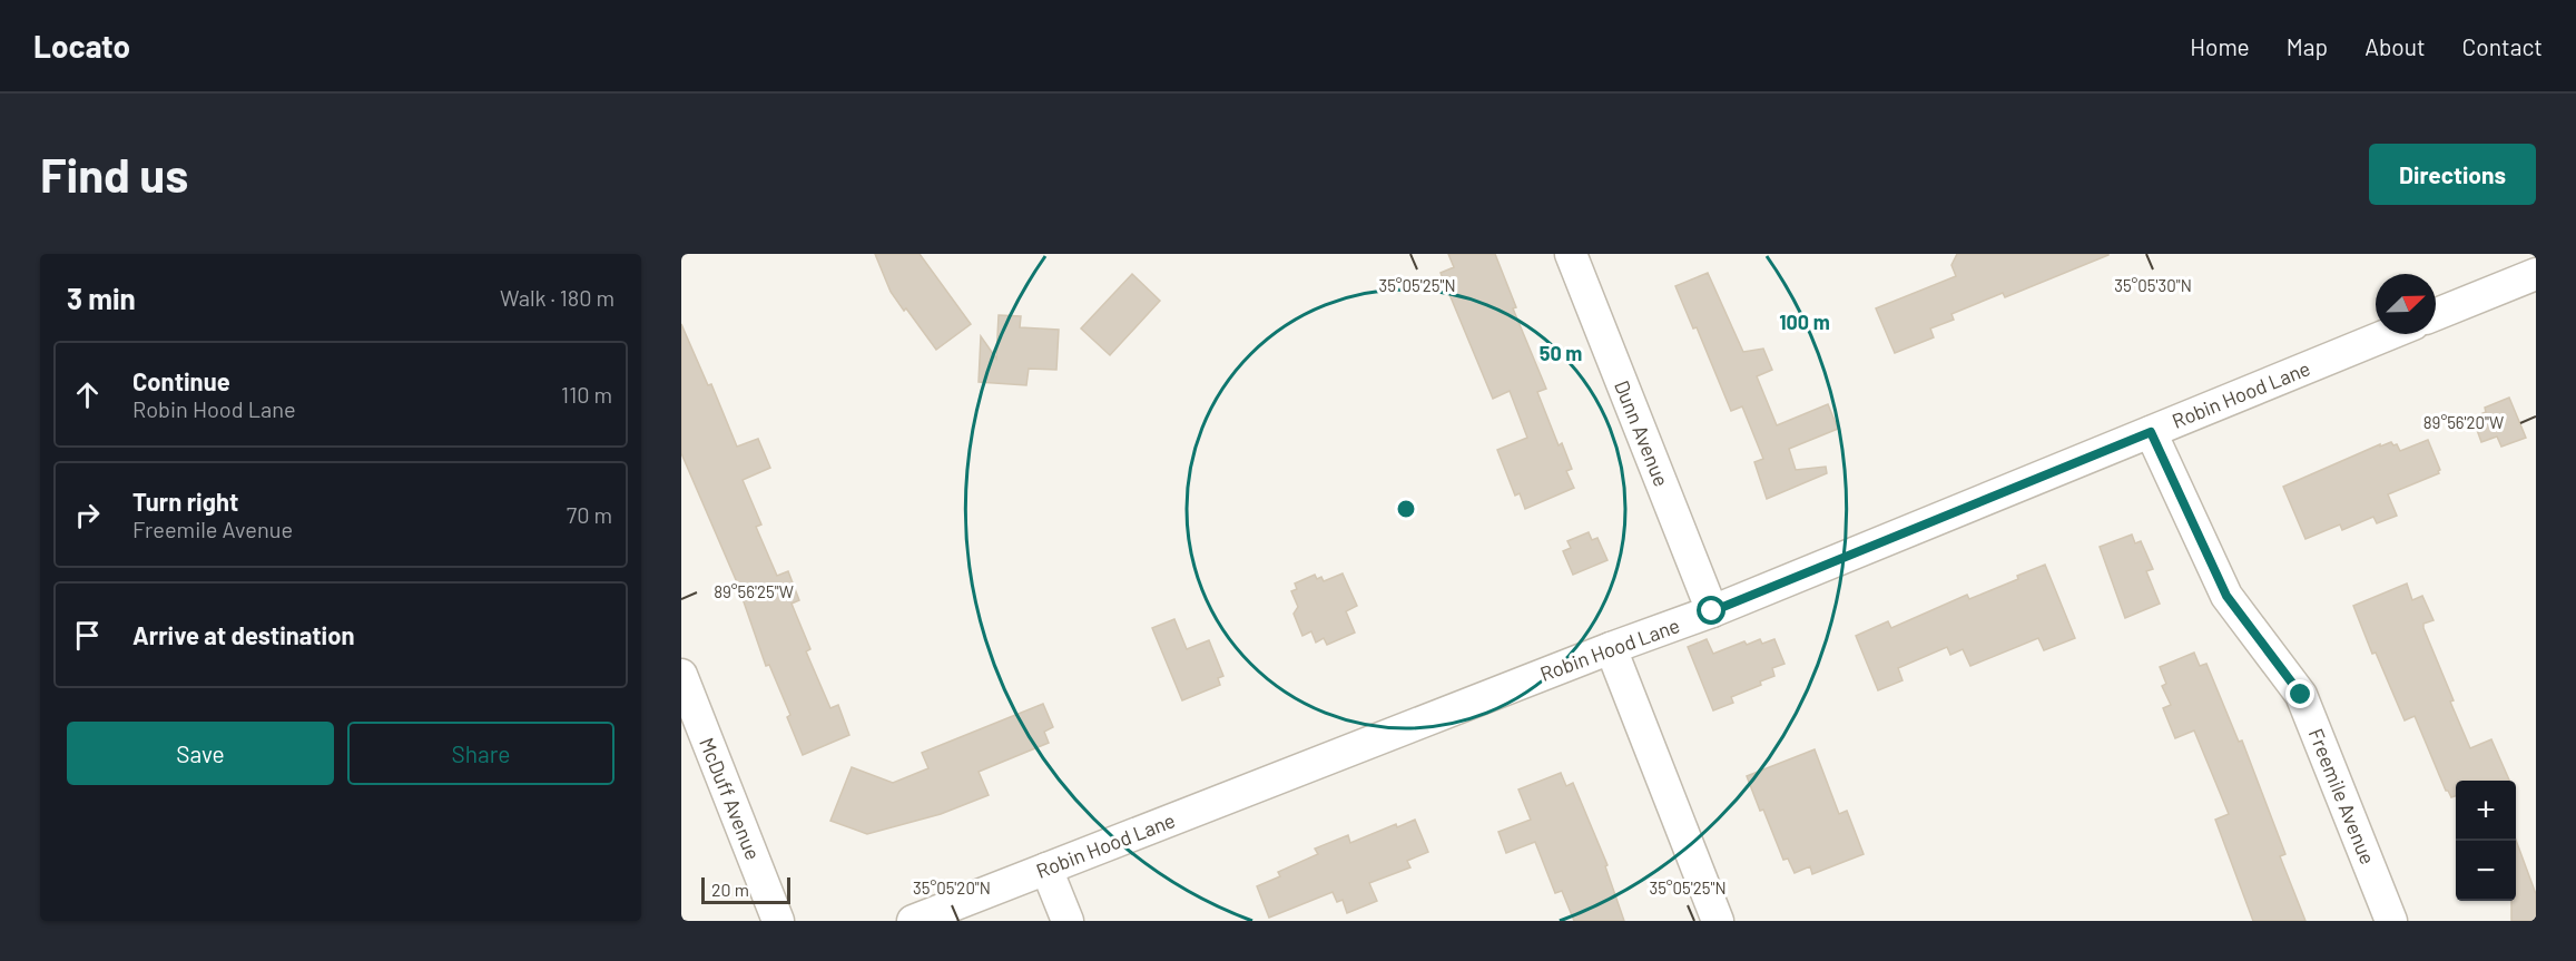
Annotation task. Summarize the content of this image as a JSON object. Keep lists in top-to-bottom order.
{
  "streets": {
    "street": [
      "Robin Hood Lane",
      "Dunn Avenue",
      "Freemile Avenue",
      "McDuff Avenue"
    ]
  },
  "crossings": [
    ["Robin Hood Lane", "Dunn Avenue"],
    ["Robin Hood Lane", "Freemile Avenue"]
  ],
  "scale_bar": "20 m",
  "north": "top right",
  "page": {
    "header": "Locato",
    "nav": [
      "Home",
      "Map",
      "About",
      "Contact"
    ],
    "buttons": [
      "Directions",
      ["Save", "Share"]
    ],
    "title": "Find us",
    "heading": ["3 min", "Walk · 180 m"],
    "list": [
      ["Continue", "Robin Hood Lane", "110 m"],
      ["Turn right", "Freemile Avenue", "70 m"],
      "Arrive at destination"
    ],
    "map_buttons": ["+", "−"],
    "scale": "20 m"
  },
  "coordinates": [
    "35°05'25\"N",
    "35°05'30\"N",
    "89°56'20\"W",
    "89°56'25\"W",
    "35°05'20\"N"
  ],
  "rings": ["100 m", "50 m"]
}
